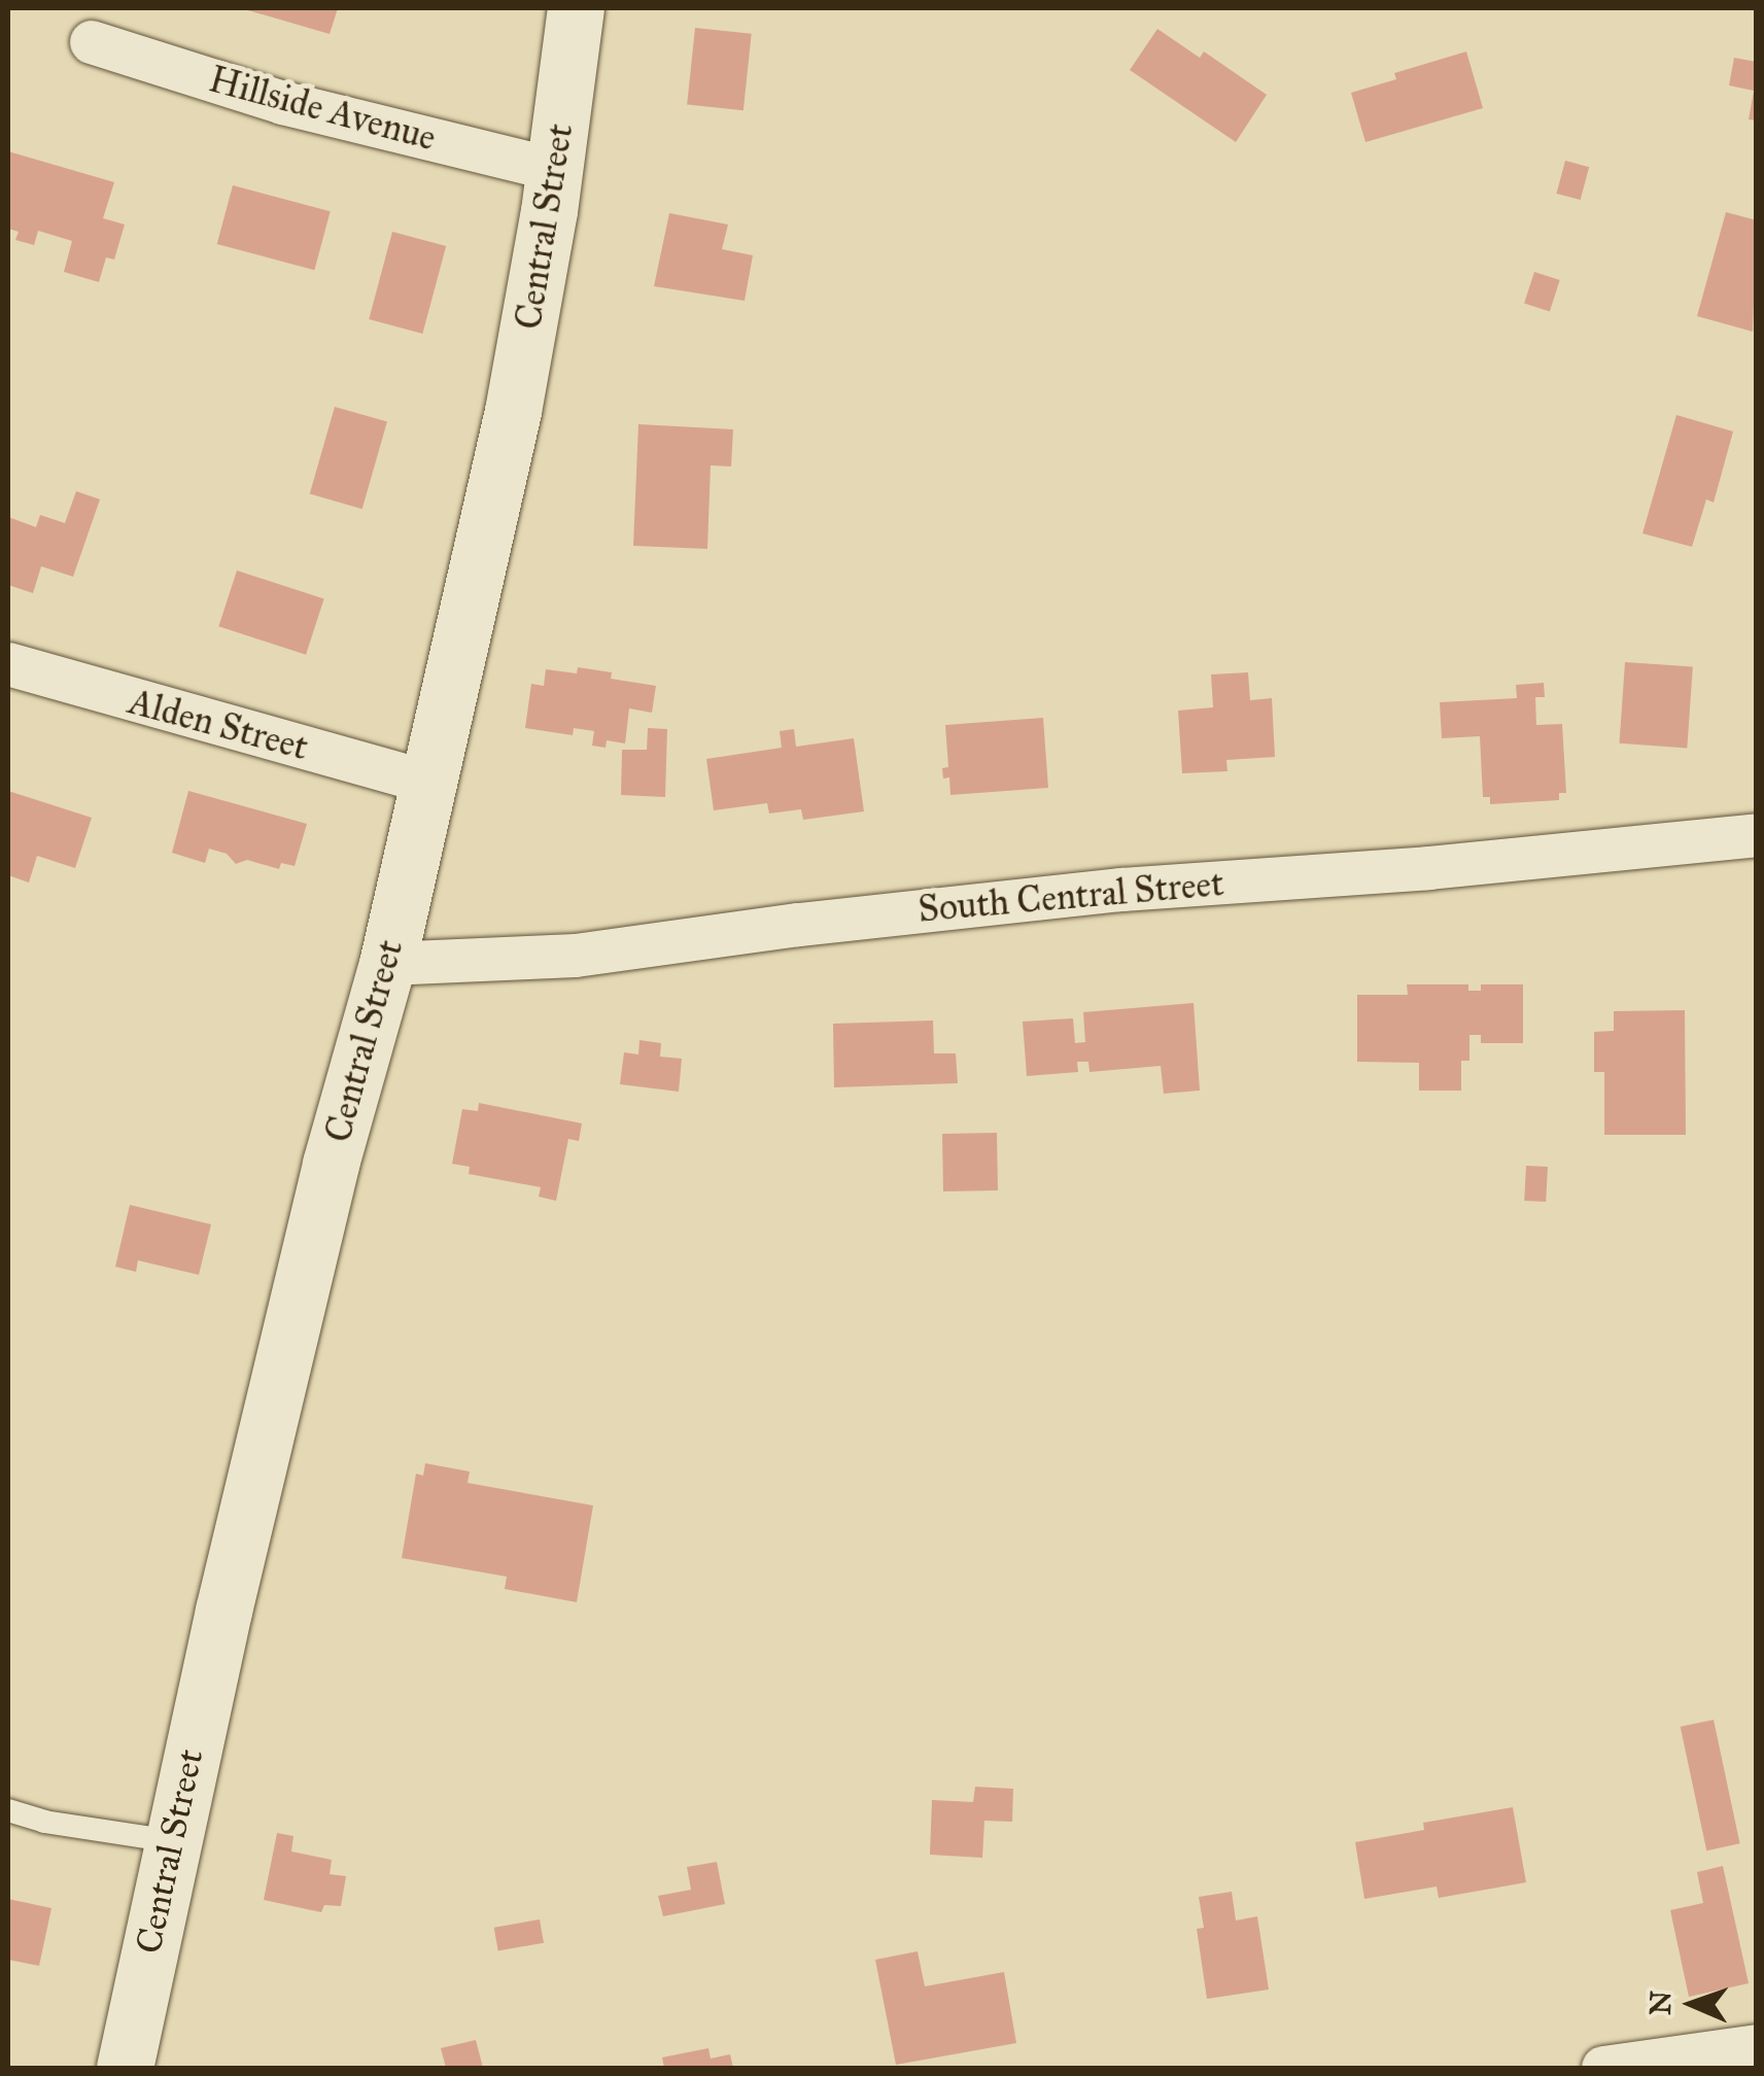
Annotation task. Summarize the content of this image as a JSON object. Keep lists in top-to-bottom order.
{
  "streets": {
    "street": [
      "Hillside Avenue",
      "Central Street",
      "Alden Street",
      "South Central Street"
    ]
  },
  "crossings": [
    ["Hillside Avenue", "Central Street"],
    ["Central Street", "Alden Street"],
    ["Central Street", "South Central Street"]
  ],
  "north": "left"
}
